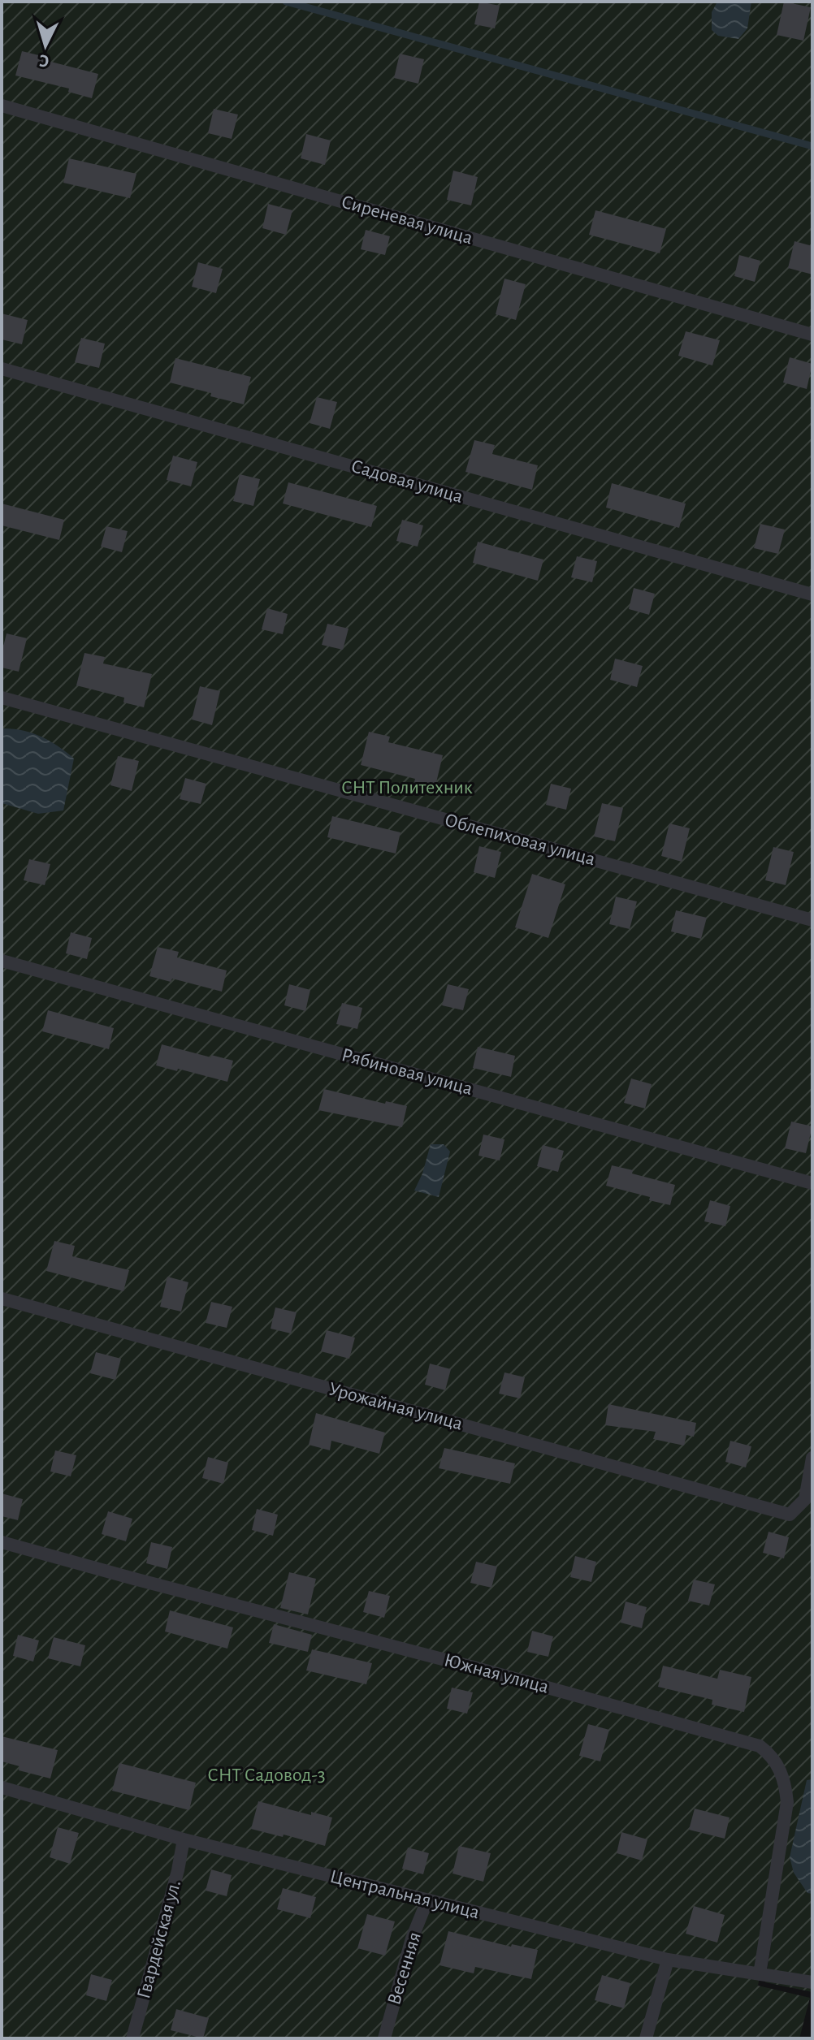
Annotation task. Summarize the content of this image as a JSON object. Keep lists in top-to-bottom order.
{
  "streets": {
    "lane": [
      "Сиреневая улица",
      "Садовая улица",
      "Облепиховая улица",
      "Рябиновая улица",
      "Урожайная улица",
      "Южная улица",
      "Центральная улица",
      "Гвардейская ул.",
      "Весенняя"
    ]
  },
  "crossings": [
    ["Южная улица", "Центральная улица"],
    ["Центральная улица", "Гвардейская ул."],
    ["Центральная улица", "Весенняя"]
  ],
  "parks": ["СНТ Политехник", "СНТ Садовод-3"],
  "north": "bottom"
}
